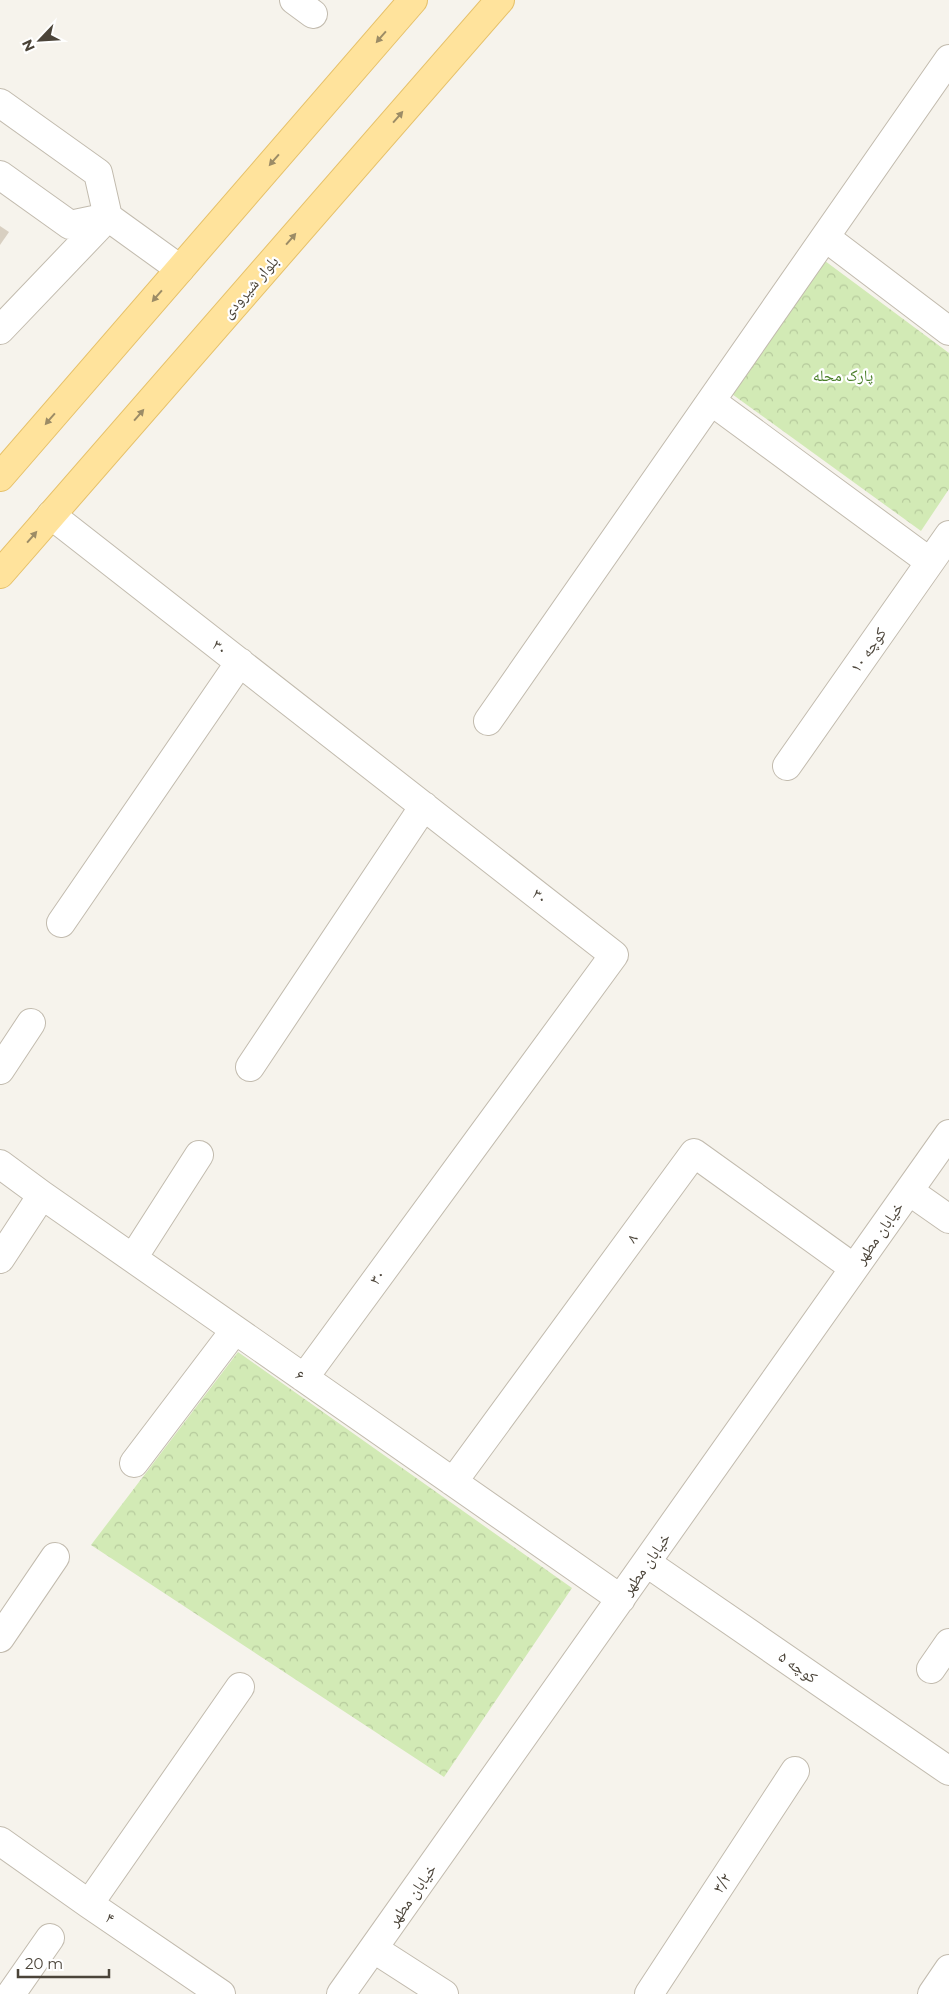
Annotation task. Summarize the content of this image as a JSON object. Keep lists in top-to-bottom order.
{
  "streets": {
    "main road": ["بلوار شیرودی"],
    "street": [
      "۳۰",
      "کوچه ۱۰",
      "خیابان مطهر",
      "۸",
      "۶",
      "کوچه ۵",
      "۳/۲",
      "۴"
    ]
  },
  "crossings": [
    ["بلوار شیرودی", "۳۰"],
    ["۳۰", "۶"],
    ["خیابان مطهر", "۸"],
    ["خیابان مطهر", "۶"],
    ["خیابان مطهر", "کوچه ۵"],
    ["۸", "۶"]
  ],
  "parks": ["پارک محله"],
  "scale_bar": "20 m",
  "north": "bottom left"
}
